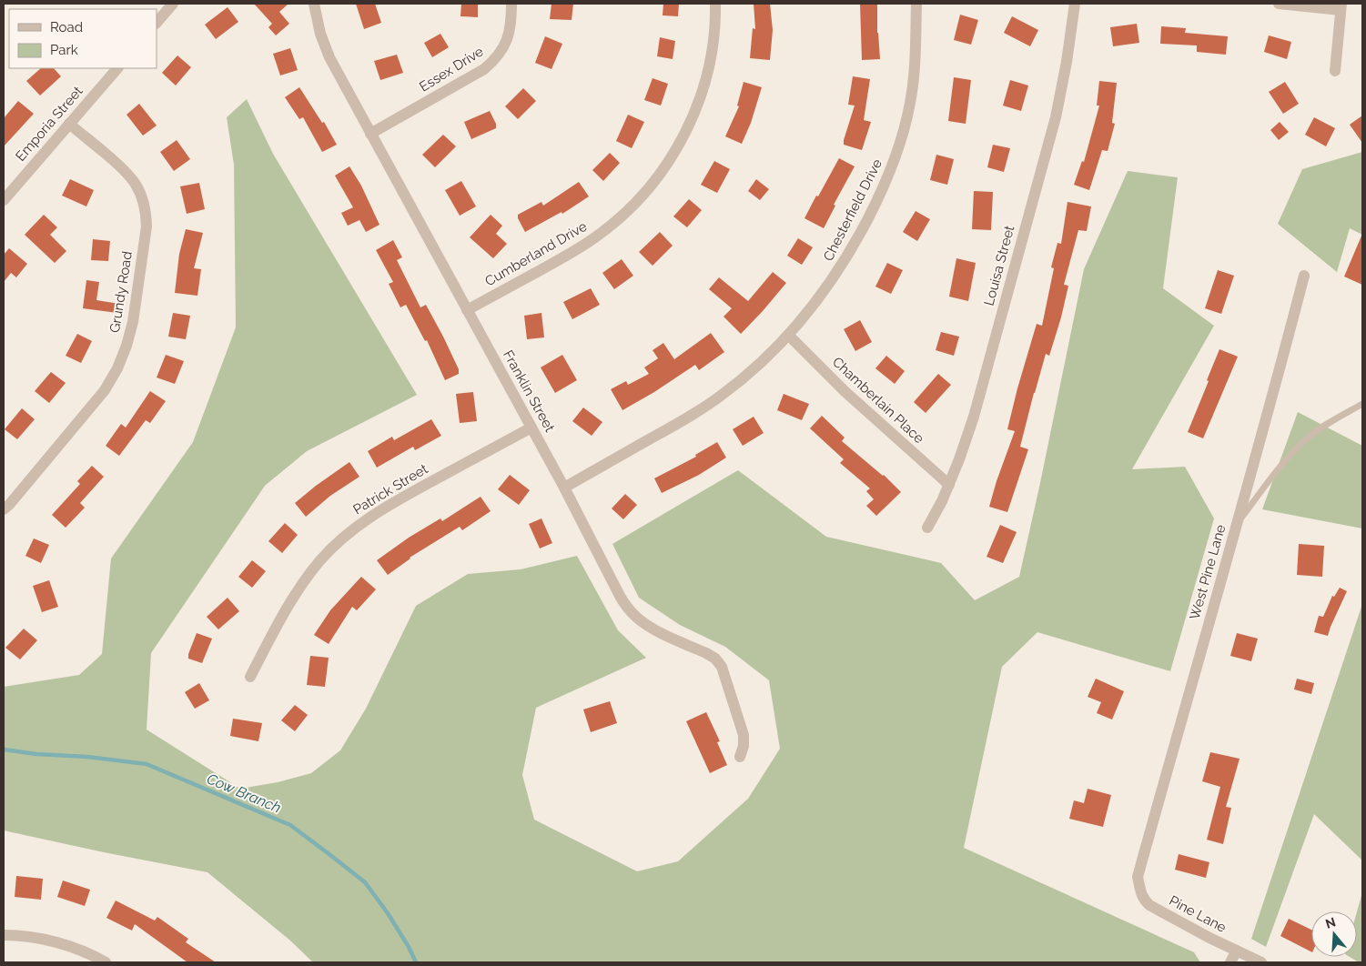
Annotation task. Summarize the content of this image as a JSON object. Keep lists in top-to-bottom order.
{
  "streets": {
    "street": [
      "Essex Drive",
      "Emporia Street",
      "Chesterfield Drive",
      "Cumberland Drive",
      "Louisa Street",
      "Grundy Road",
      "Franklin Street",
      "Chamberlain Place",
      "Patrick Street",
      "West Pine Lane",
      "Pine Lane"
    ]
  },
  "crossings": [
    ["Essex Drive", "Franklin Street"],
    ["Emporia Street", "Grundy Road"],
    ["Chesterfield Drive", "Franklin Street"],
    ["Chesterfield Drive", "Chamberlain Place"],
    ["Cumberland Drive", "Franklin Street"],
    ["Louisa Street", "Chamberlain Place"],
    ["Franklin Street", "Patrick Street"],
    ["West Pine Lane", "Pine Lane"]
  ],
  "water": ["Cow Branch"],
  "legend": ["Road", "Park"],
  "north": "top"
}
